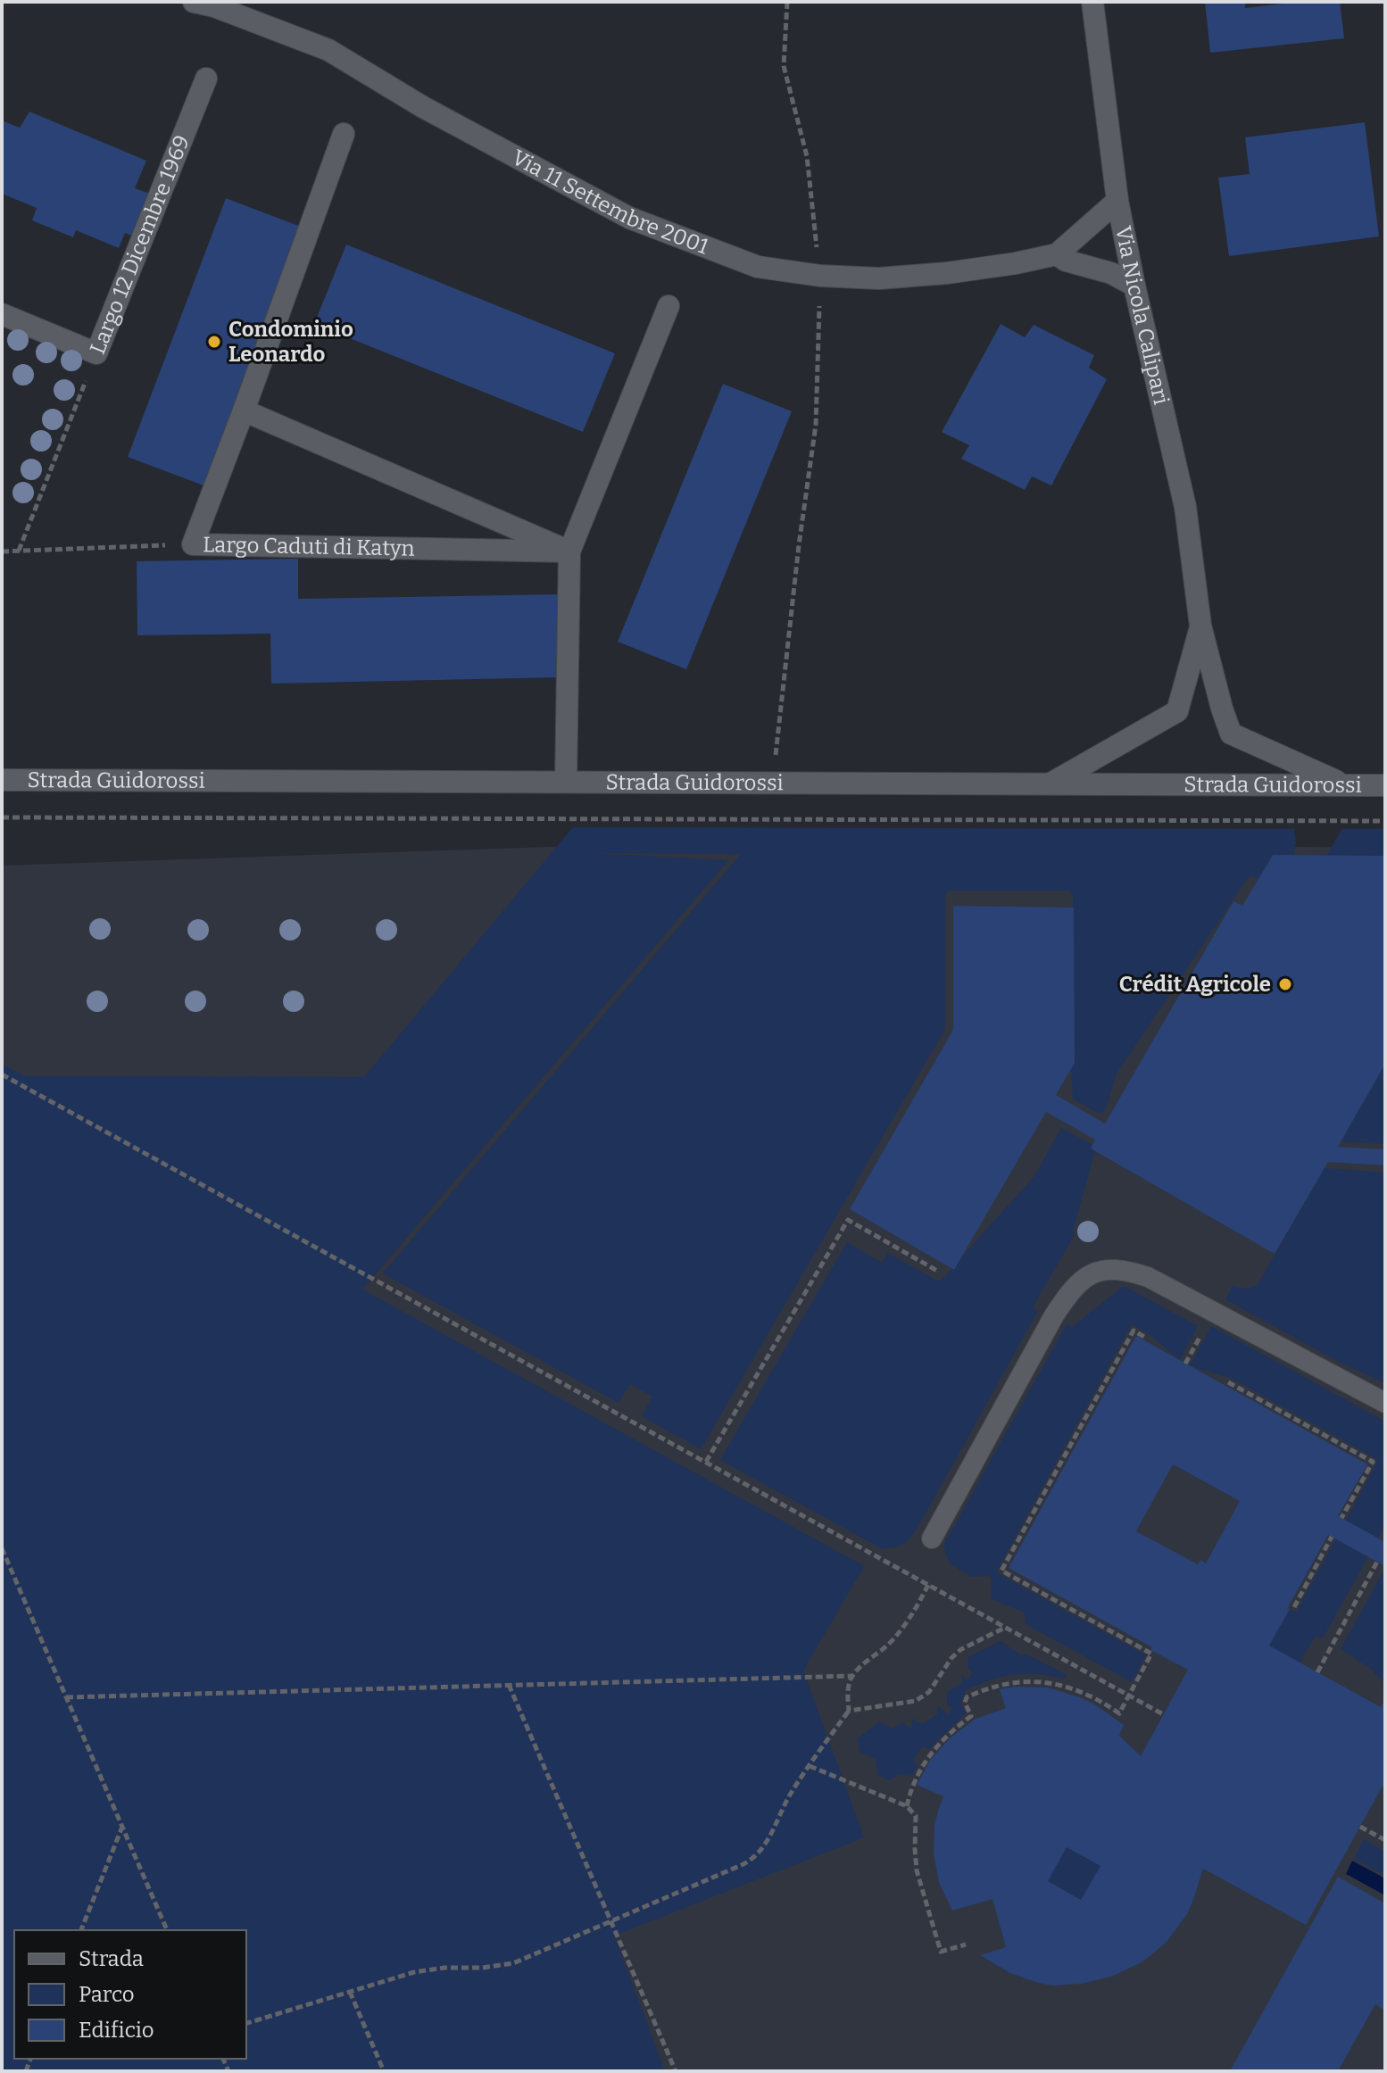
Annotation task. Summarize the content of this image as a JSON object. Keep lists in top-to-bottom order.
{
  "streets": {
    "street": [
      "Via 11 Settembre 2001",
      "Largo 12 Dicembre 1969",
      "Via Nicola Calipari",
      "Largo Caduti di Katyn",
      "Strada Guidorossi"
    ]
  },
  "crossings": [
    ["Via 11 Settembre 2001", "Via Nicola Calipari"],
    ["Via Nicola Calipari", "Strada Guidorossi"]
  ],
  "places": ["Condominio Leonardo", "Crédit Agricole"],
  "legend": ["Strada", "Parco", "Edificio"]
}
